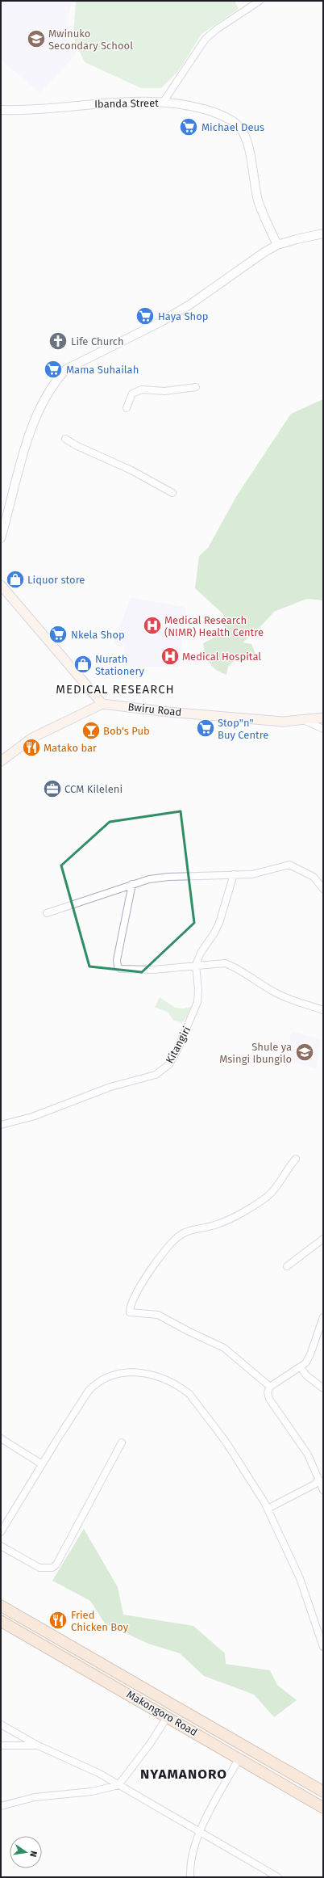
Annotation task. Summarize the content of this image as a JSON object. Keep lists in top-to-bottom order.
{
  "streets": {
    "main road": ["Bwiru Road", "Makongoro Road"],
    "street": ["Ibanda Street", "Kitangiri"]
  },
  "districts": ["MEDICAL RESEARCH", "NYAMANORO"],
  "places": {
    "school or university": ["Mwinuko Secondary School", "Shule ya Msingi Ibungilo"],
    "supermarket": [
      "Michael Deus",
      "Haya Shop",
      "Mama Suhailah",
      "Nkela Shop",
      "Stop\"n\" Buy Centre"
    ],
    "church": ["Life Church"],
    "shop": ["Liquor store", "Nurath Stationery"],
    "hospital": ["Medical Research (NIMR) Health Centre", "Medical Hospital"],
    "bar": ["Bob's Pub"],
    "restaurant": ["Matako bar", "Fried Chicken Boy"],
    "office": ["CCM Kileleni"]
  },
  "north": "right"
}
